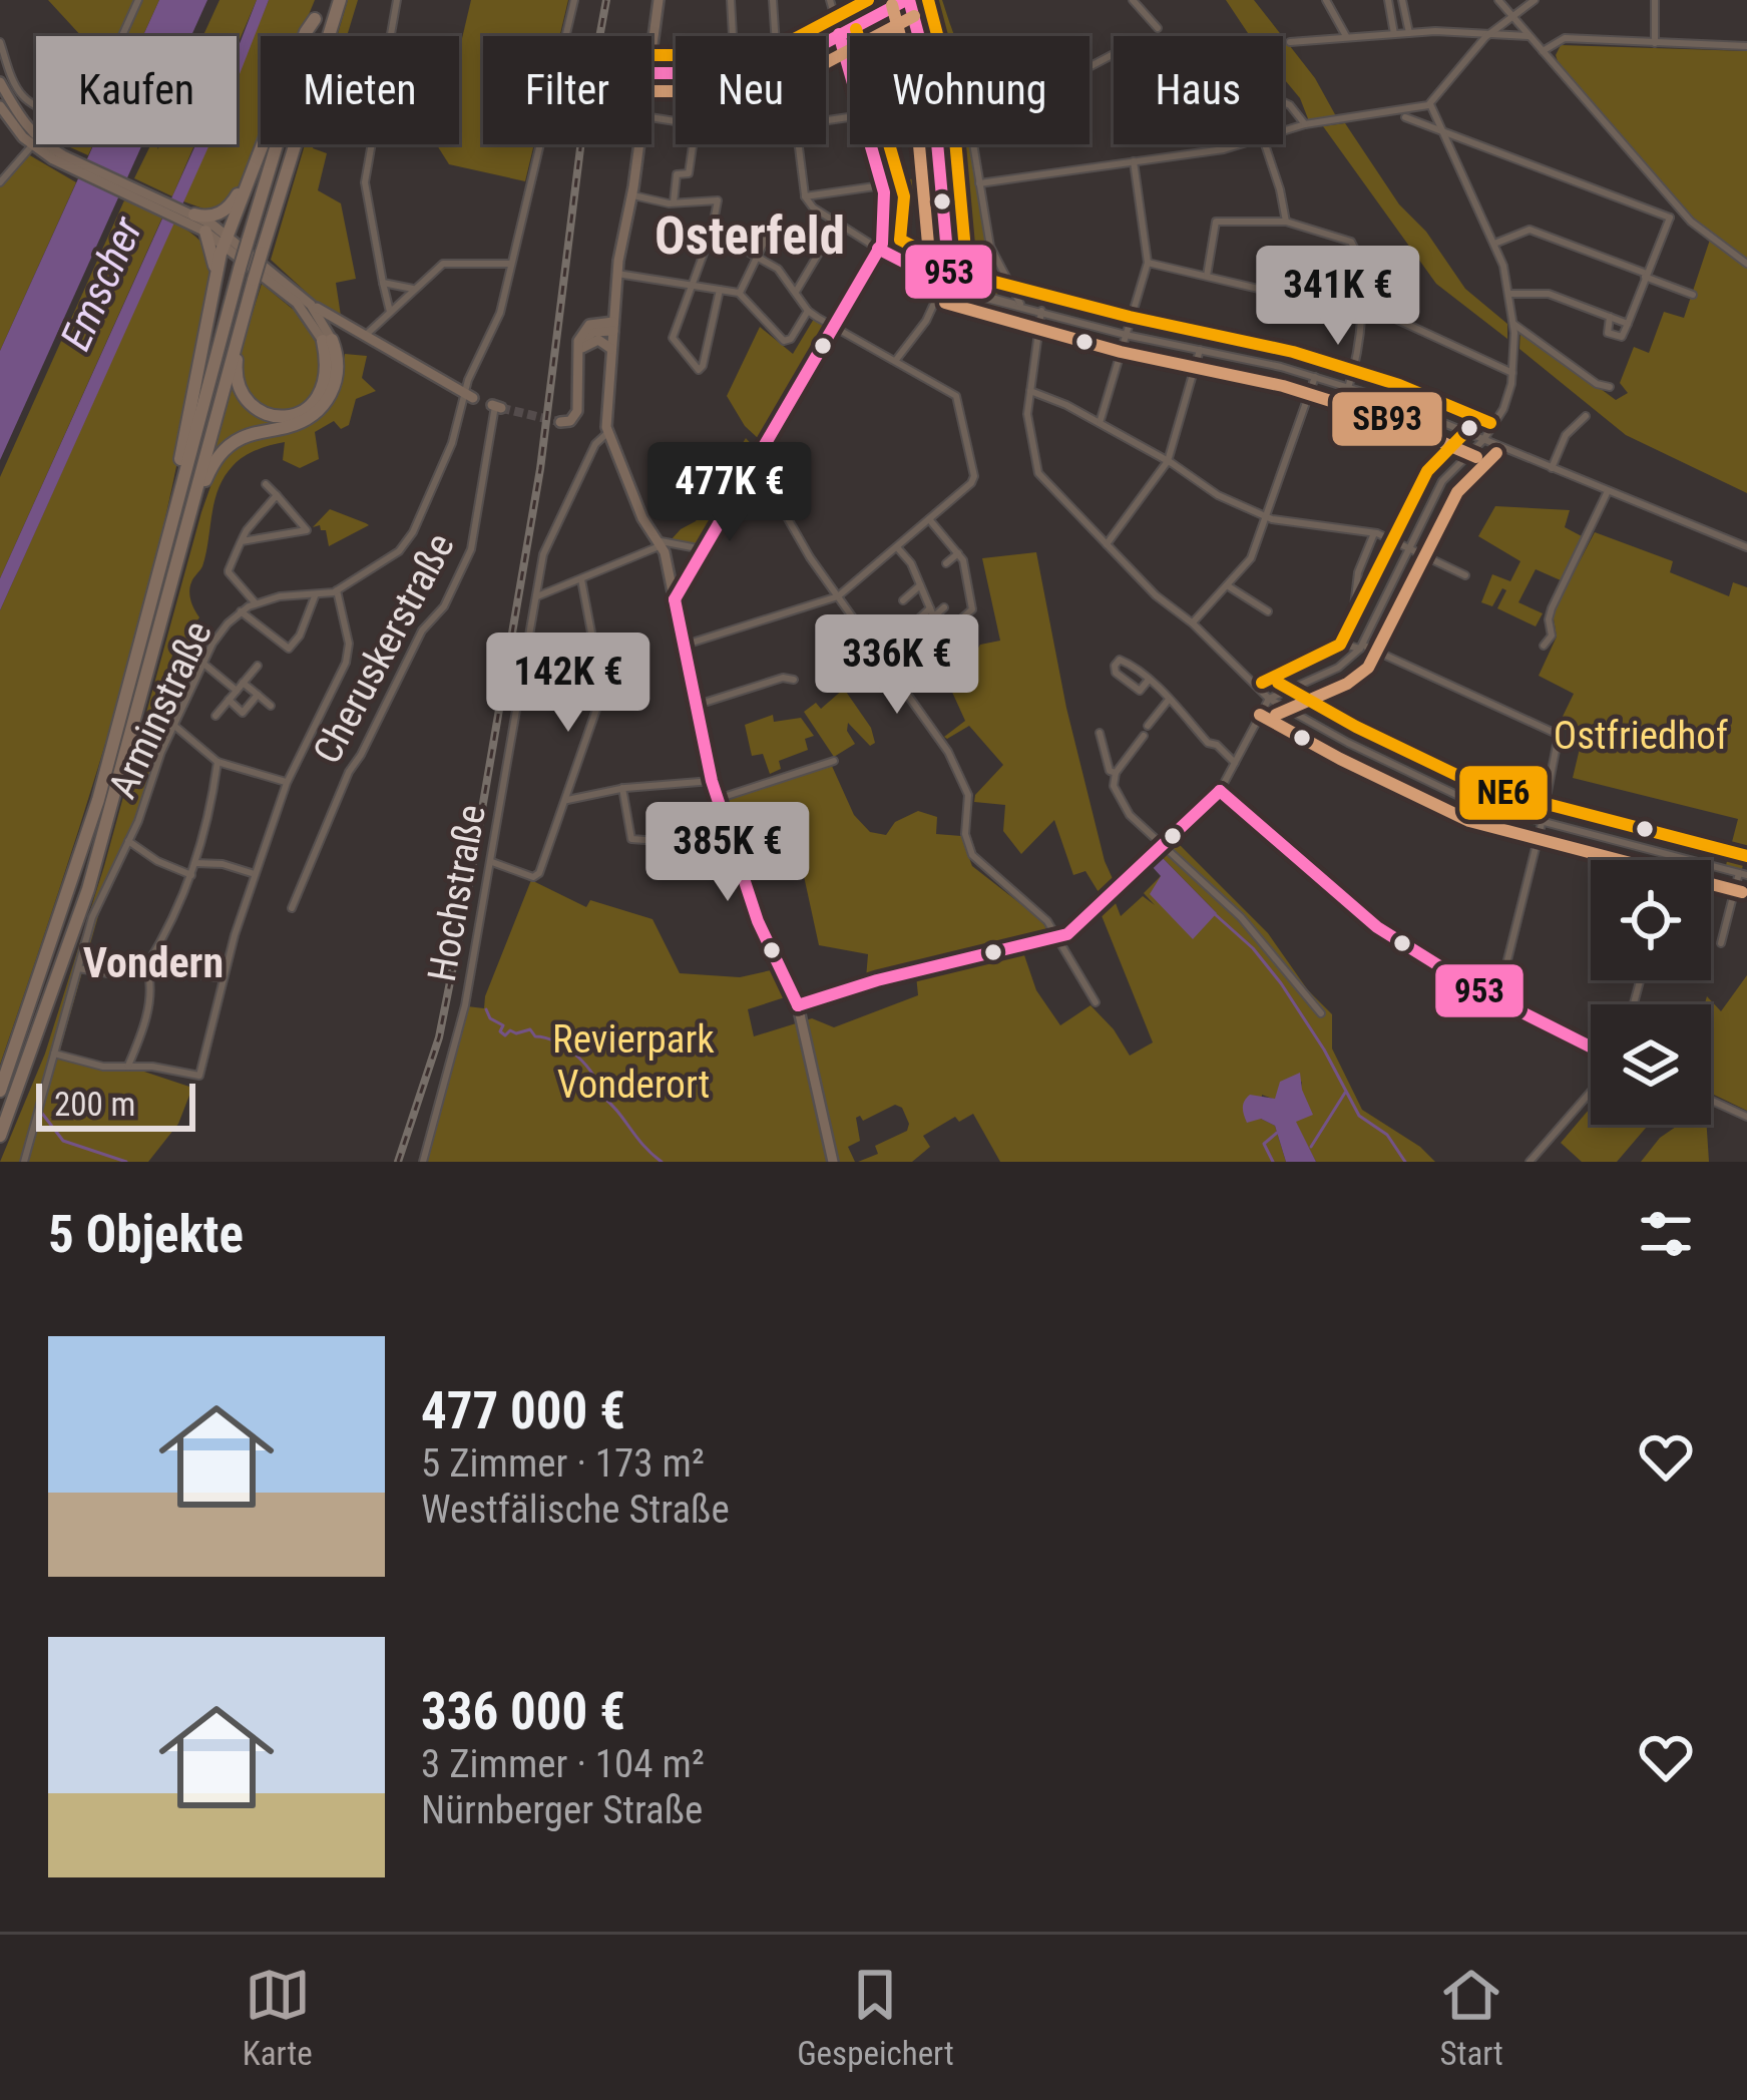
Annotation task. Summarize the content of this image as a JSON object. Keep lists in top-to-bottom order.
{
  "streets": {
    "street": ["Cheruskerstraße", "Arminstraße", "Hochstraße"]
  },
  "districts": ["Osterfeld", "Vondern"],
  "water": ["Emscher"],
  "parks": ["Ostfriedhof", "Revierpark Vonderort"],
  "lines": ["transit line 953", "transit line NE6", "transit line SB93"],
  "scale_bar": "200 m",
  "page": {
    "chip": [
      "Kaufen",
      "Mieten",
      "Filter",
      "Neu",
      "Wohnung",
      "Haus"
    ],
    "price": [
      "341K €",
      "477K €",
      "336K €",
      "142K €",
      "385K €"
    ],
    "scale": "200 m",
    "heading": "5 Objekte",
    "list": [
      {
        "name": "477 000 €",
        "note": "5 Zimmer · 173 m² · Westfälische Straße"
      },
      {
        "name": "336 000 €",
        "note": "3 Zimmer · 104 m² · Nürnberger Straße"
      }
    ],
    "tabs": ["Karte", "Gespeichert", "Start"]
  }
}
